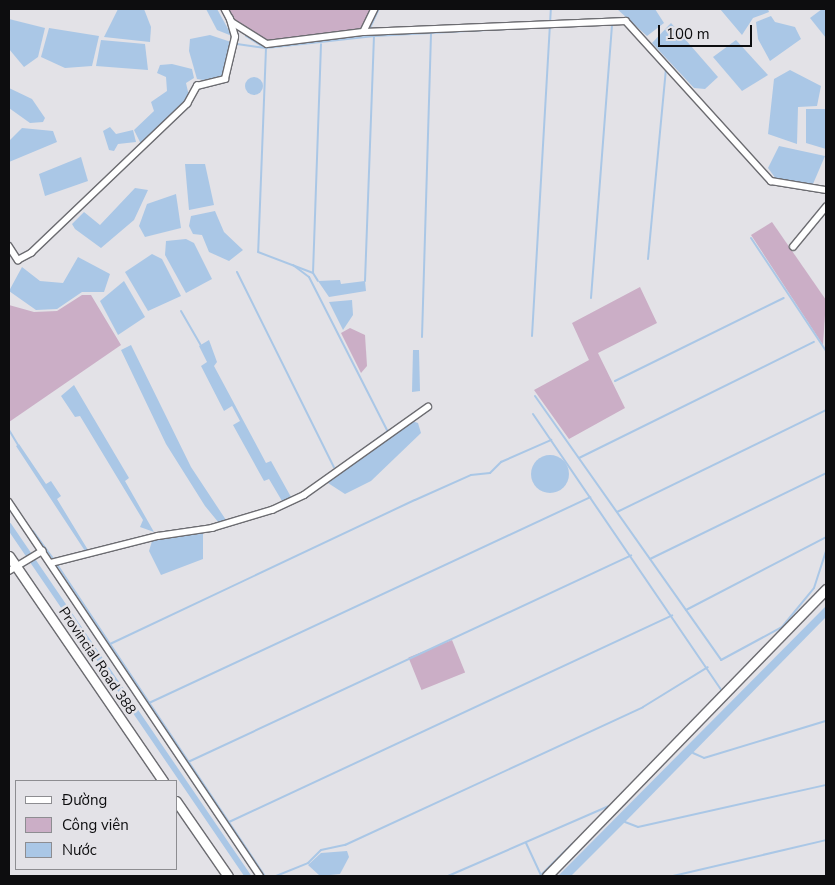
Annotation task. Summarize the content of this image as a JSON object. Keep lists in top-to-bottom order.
{
  "streets": {
    "street": ["Provincial Road 388"]
  },
  "legend": ["Đường", "Công viên", "Nước"],
  "scale_bar": "100 m"
}
